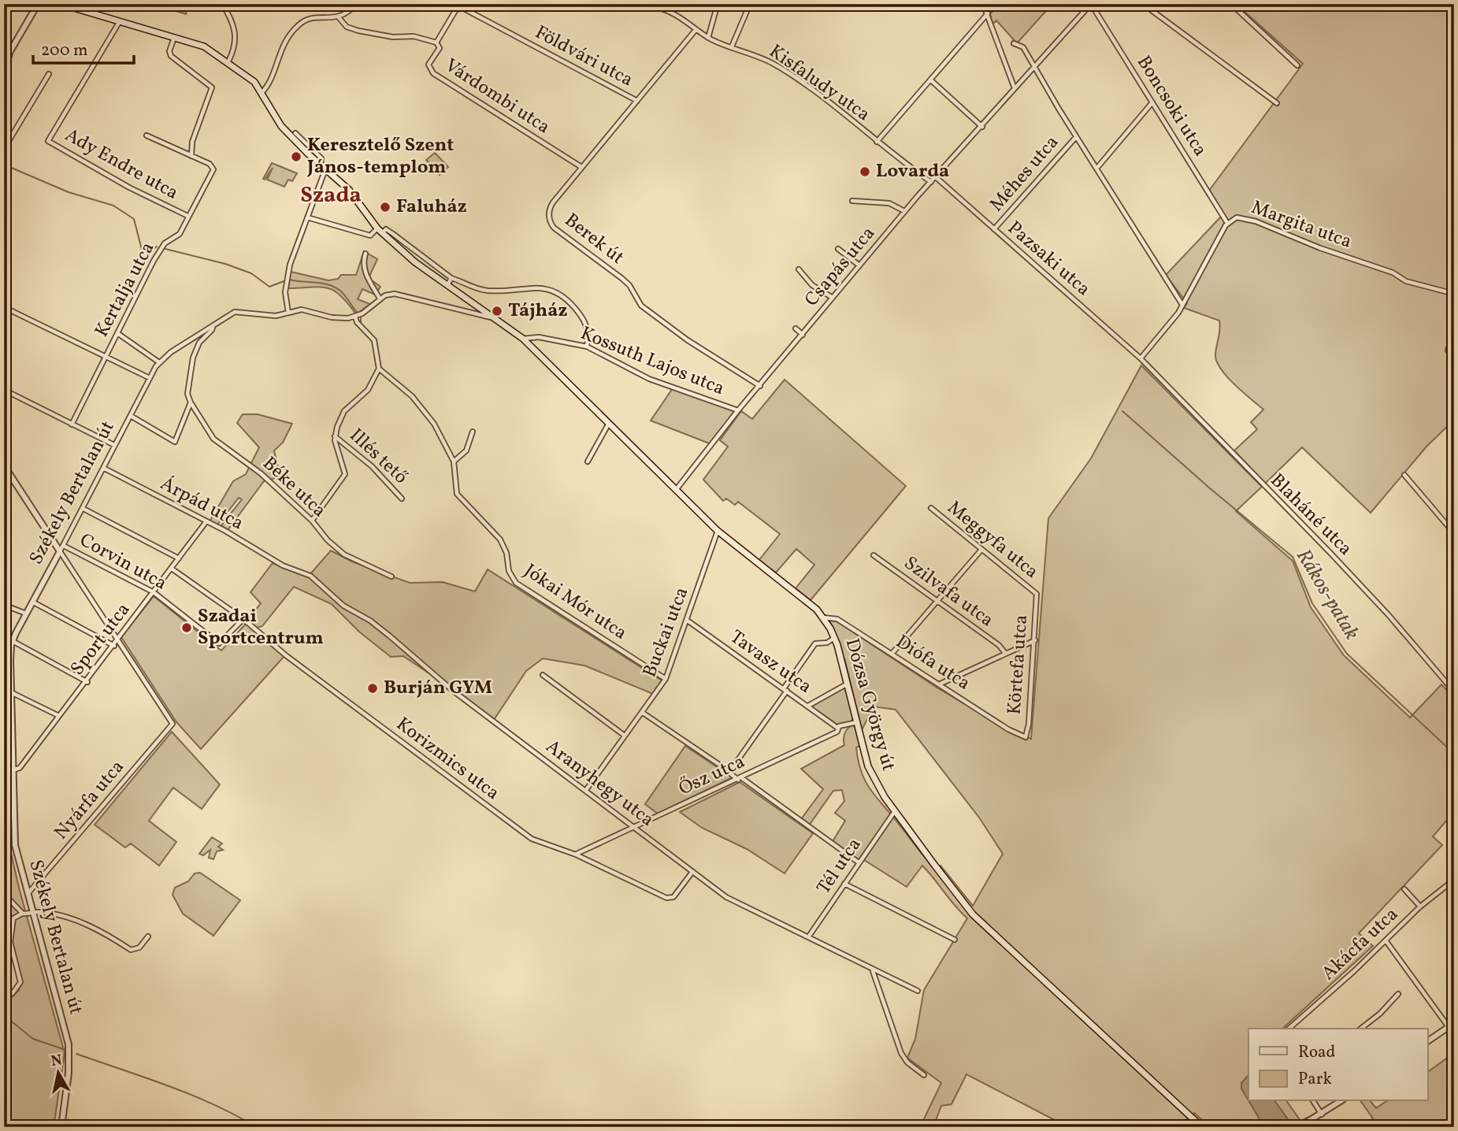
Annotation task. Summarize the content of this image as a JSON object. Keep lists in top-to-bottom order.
{
  "streets": {
    "main road": ["Dózsa György út"],
    "street": [
      "Földvári utca",
      "Kisfaludy utca",
      "Várdombi utca",
      "Boncsoki utca",
      "Ady Endre utca",
      "Méhes utca",
      "Margita utca",
      "Berek út",
      "Pazsaki utca",
      "Csapás utca",
      "Kertalja utca",
      "Kossuth Lajos utca",
      "Illés tető",
      "Béke utca",
      "Székely Bertalan út",
      "Árpád utca",
      "Blaháné utca",
      "Meggyfa utca",
      "Corvin utca",
      "Szilvafa utca",
      "Jókai Mór utca",
      "Buckai utca",
      "Sport utca",
      "Tavasz utca",
      "Diófa utca",
      "Körtefa utca",
      "Korizmics utca",
      "Ősz utca",
      "Aranyhegy utca",
      "Nyárfa utca",
      "Tél utca",
      "Akácfa utca"
    ]
  },
  "crossings": [
    ["Földvári utca", "Várdombi utca"],
    ["Földvári utca", "Berek út"],
    ["Kisfaludy utca", "Berek út"],
    ["Kisfaludy utca", "Csapás utca"],
    ["Várdombi utca", "Berek út"],
    ["Boncsoki utca", "Margita utca"],
    ["Boncsoki utca", "Csapás utca"],
    ["Ady Endre utca", "Kertalja utca"],
    ["Ady Endre utca", "Dózsa György út"],
    ["Méhes utca", "Pazsaki utca"],
    ["Margita utca", "Pazsaki utca"],
    ["Margita utca", "Blaháné utca"],
    ["Berek út", "Csapás utca"],
    ["Pazsaki utca", "Csapás utca"],
    ["Pazsaki utca", "Blaháné utca"],
    ["Csapás utca", "Kossuth Lajos utca"],
    ["Csapás utca", "Dózsa György út"],
    ["Kossuth Lajos utca", "Dózsa György út"],
    ["Székely Bertalan út", "Árpád utca"],
    ["Székely Bertalan út", "Corvin utca"],
    ["Székely Bertalan út", "Sport utca"],
    ["Székely Bertalan út", "Nyárfa utca"],
    ["Árpád utca", "Sport utca"],
    ["Árpád utca", "Aranyhegy utca"],
    ["Meggyfa utca", "Körtefa utca"],
    ["Corvin utca", "Sport utca"],
    ["Corvin utca", "Korizmics utca"],
    ["Jókai Mór utca", "Buckai utca"],
    ["Buckai utca", "Tavasz utca"],
    ["Buckai utca", "Dózsa György út"],
    ["Buckai utca", "Aranyhegy utca"],
    ["Sport utca", "Korizmics utca"],
    ["Sport utca", "Nyárfa utca"],
    ["Tavasz utca", "Ősz utca"],
    ["Diófa utca", "Körtefa utca"],
    ["Diófa utca", "Dózsa György út"],
    ["Dózsa György út", "Ősz utca"],
    ["Dózsa György út", "Tél utca"],
    ["Korizmics utca", "Ősz utca"],
    ["Korizmics utca", "Aranyhegy utca"],
    ["Ősz utca", "Aranyhegy utca"],
    ["Aranyhegy utca", "Tél utca"]
  ],
  "districts": ["Szada"],
  "water": ["Rákos-patak"],
  "places": [
    "Keresztelő Szent János-templom",
    "Lovarda",
    "Faluház",
    "Tájház",
    "Szadai Sportcentrum",
    "Burján GYM"
  ],
  "legend": ["Road", "Park"],
  "scale_bar": "200 m",
  "north": "top"
}
